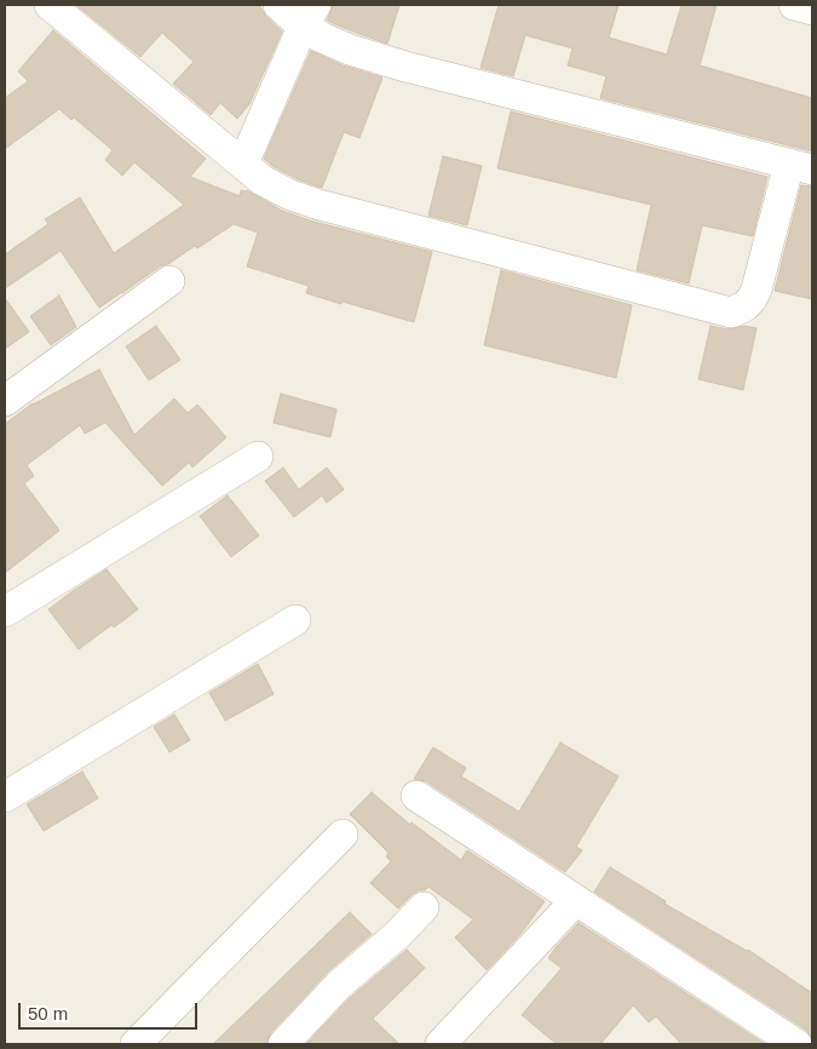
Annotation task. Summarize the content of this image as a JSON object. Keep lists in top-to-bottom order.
{
  "scale_bar": "50 m"
}
